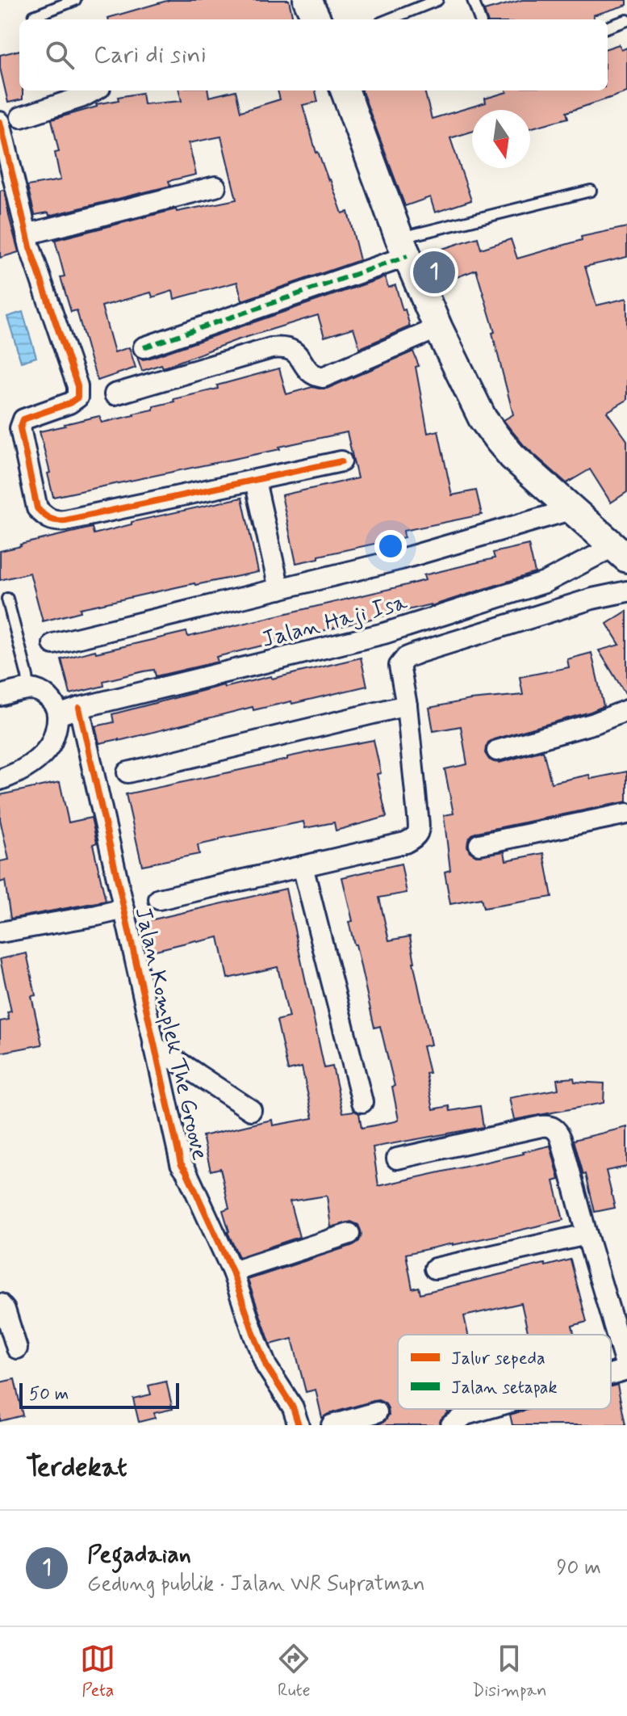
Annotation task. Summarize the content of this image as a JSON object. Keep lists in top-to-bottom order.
{
  "streets": {
    "street": ["Jalan Haji Isa", "Jalan Komplek The Groove"]
  },
  "crossings": [
    ["Jalan Haji Isa", "Jalan Komplek The Groove"]
  ],
  "legend": ["Jalur sepeda", "Jalan setapak"],
  "scale_bar": "50 m",
  "north": "bottom",
  "page": {
    "search": "Cari di sini",
    "pins": "1",
    "scale": "50 m",
    "heading": "Terdekat",
    "list": [
      {
        "mark": "1",
        "name": "Pegadaian",
        "note": "Gedung publik · Jalan WR Supratman",
        "value": "90 m"
      }
    ],
    "nav": ["Peta", "Rute", "Disimpan"]
  }
}
